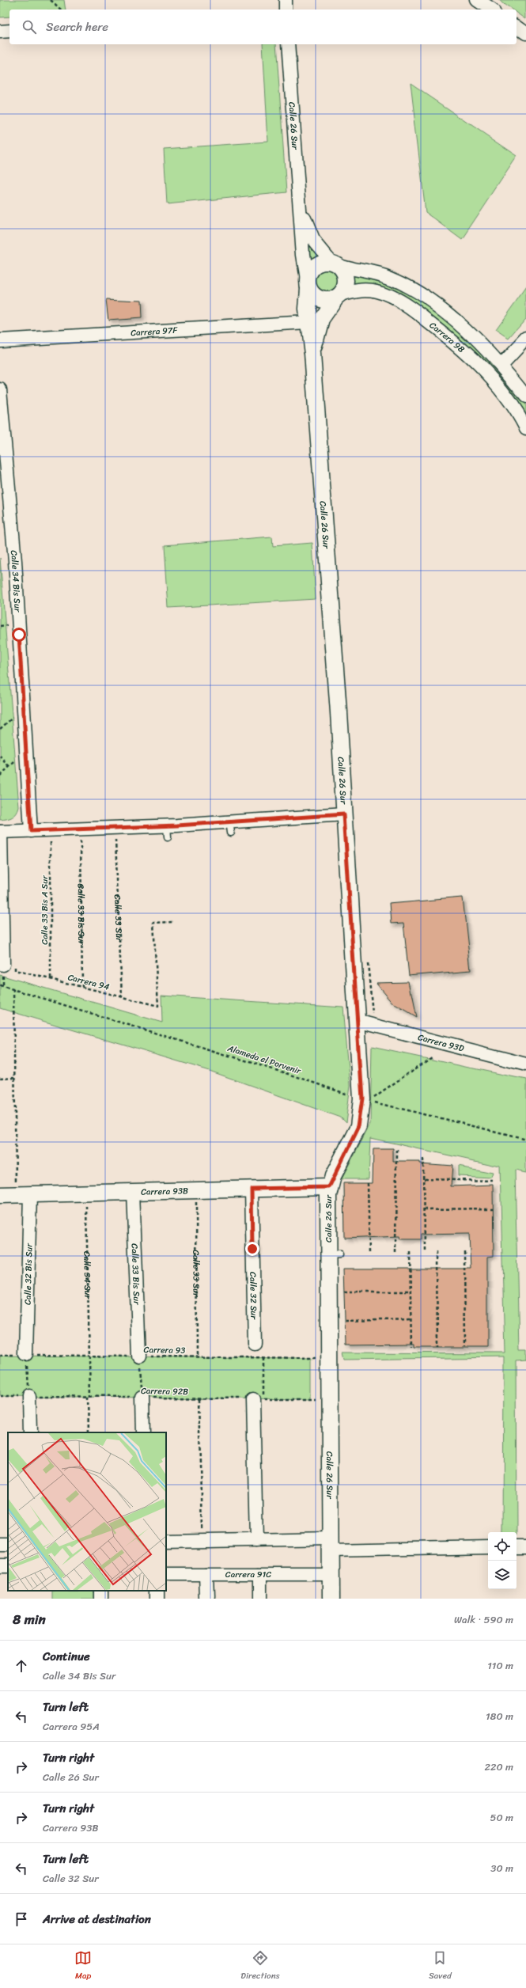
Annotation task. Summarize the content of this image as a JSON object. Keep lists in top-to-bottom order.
{
  "streets": {
    "street": [
      "Calle 26 Sur",
      "Carrera 97F",
      "Carrera 98",
      "Calle 34 Bis Sur",
      "Calle 33 Bis Sur",
      "Carrera 93D",
      "Carrera 93B",
      "Calle 32 Bis Sur",
      "Calle 32 Sur",
      "Carrera 91C"
    ],
    "path": [
      "Calle 33 Bis A Sur",
      "Calle 33 Sur",
      "Carrera 94",
      "Alameda el Porvenir",
      "Calle 34 Sur",
      "Carrera 93",
      "Carrera 92B"
    ]
  },
  "crossings": [
    ["Calle 26 Sur", "Carrera 97F"],
    ["Calle 26 Sur", "Carrera 98"],
    ["Calle 26 Sur", "Carrera 93D"],
    ["Calle 26 Sur", "Alameda el Porvenir"],
    ["Calle 26 Sur", "Carrera 93B"],
    ["Calle 26 Sur", "Carrera 93"],
    ["Calle 26 Sur", "Carrera 92B"],
    ["Calle 26 Sur", "Carrera 91C"],
    ["Calle 33 Bis A Sur", "Carrera 94"],
    ["Calle 33 Bis Sur", "Carrera 94"],
    ["Calle 33 Bis Sur", "Carrera 93B"],
    ["Calle 33 Bis Sur", "Carrera 93"],
    ["Calle 33 Sur", "Carrera 94"],
    ["Calle 33 Sur", "Carrera 93B"],
    ["Calle 33 Sur", "Carrera 93"],
    ["Carrera 93B", "Calle 32 Bis Sur"],
    ["Carrera 93B", "Calle 34 Sur"],
    ["Carrera 93B", "Calle 32 Sur"],
    ["Calle 32 Bis Sur", "Carrera 93"],
    ["Calle 34 Sur", "Carrera 93"],
    ["Calle 34 Sur", "Carrera 92B"]
  ],
  "page": {
    "search": "Search here",
    "heading": ["8 min", "Walk · 590 m"],
    "list": [
      ["Continue", "Calle 34 Bis Sur", "110 m"],
      ["Turn left", "Carrera 95A", "180 m"],
      ["Turn right", "Calle 26 Sur", "220 m"],
      ["Turn right", "Carrera 93B", "50 m"],
      ["Turn left", "Calle 32 Sur", "30 m"],
      "Arrive at destination"
    ],
    "nav": ["Map", "Directions", "Saved"]
  }
}
